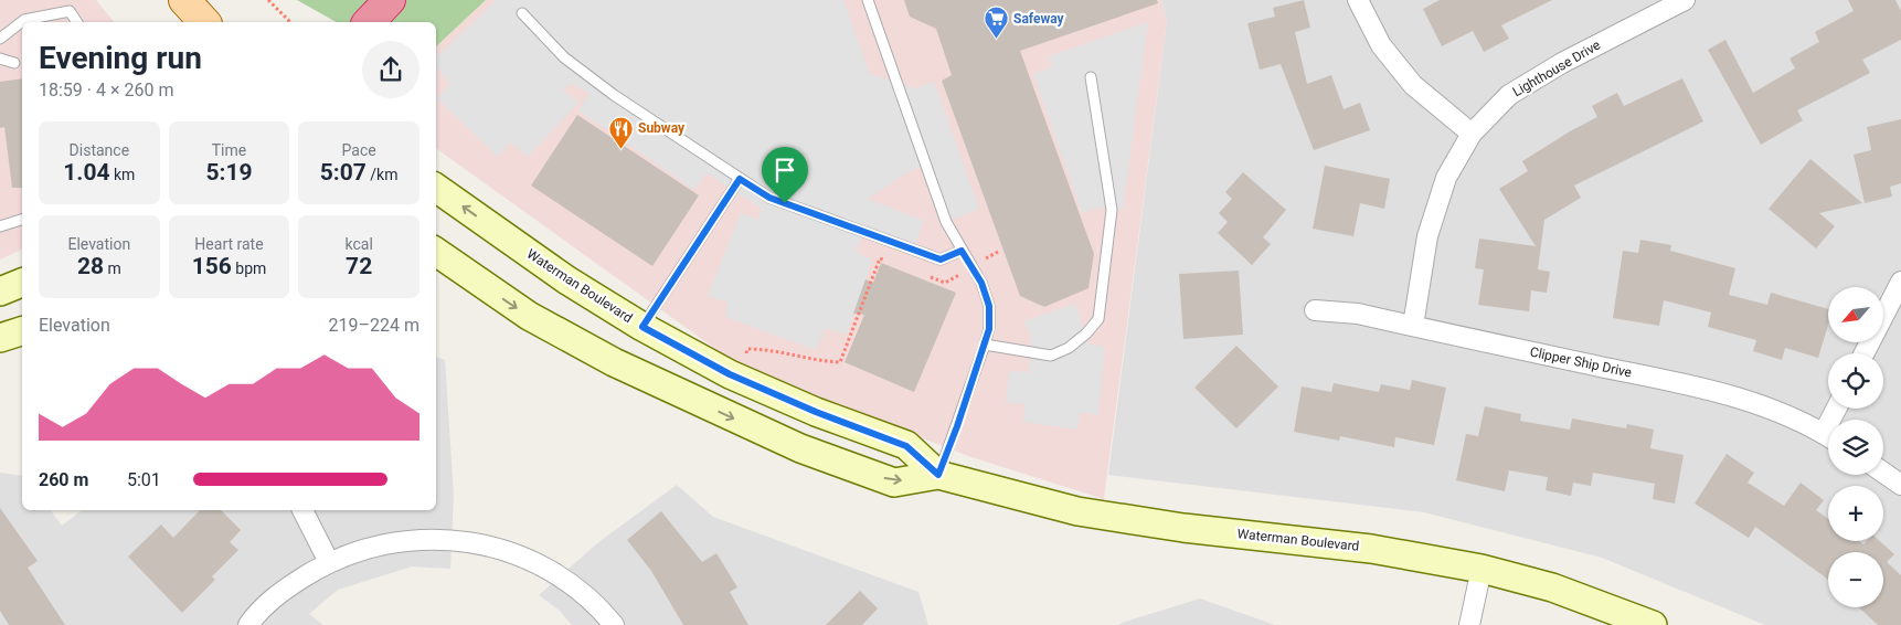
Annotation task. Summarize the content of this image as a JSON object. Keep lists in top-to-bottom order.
{
  "streets": {
    "main road": ["Waterman Boulevard"],
    "street": ["Lighthouse Drive", "Clipper Ship Drive"]
  },
  "crossings": [
    ["Lighthouse Drive", "Clipper Ship Drive"]
  ],
  "places": {
    "supermarket": ["Safeway"],
    "restaurant": ["Subway"]
  },
  "north": "bottom left",
  "page": {
    "heading": ["Evening run", "18:59 · 4 × 260 m"],
    "stats": [
      ["Distance", "1.04 km"],
      ["Time", "5:19"],
      ["Pace", "5:07 /km"],
      ["Elevation", "28 m"],
      ["Heart rate", "156 bpm"],
      ["kcal", "72"]
    ],
    "map_buttons": ["+", "−"],
    "chart": ["Elevation", "219–224 m"],
    "list": [
      {
        "name": "260 m",
        "note": "5:01"
      }
    ]
  }
}
